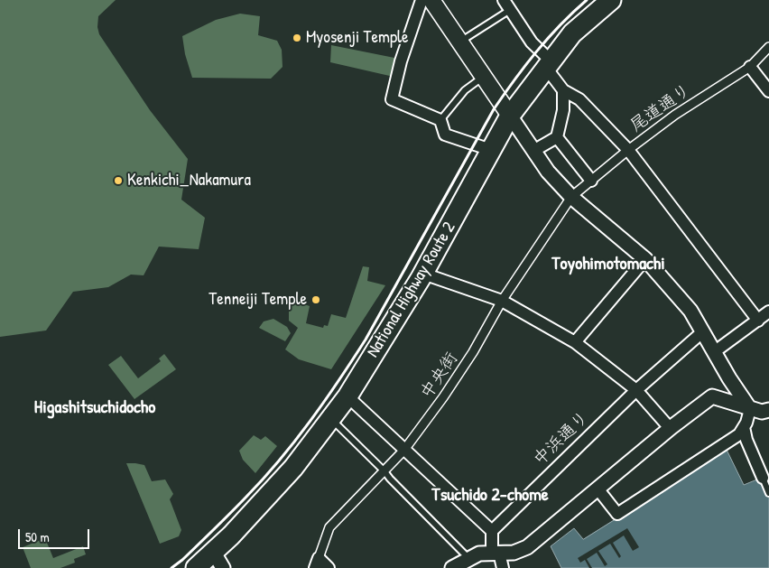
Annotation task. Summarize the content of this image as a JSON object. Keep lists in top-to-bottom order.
{
  "streets": {
    "highway": ["National Highway Route 2"],
    "street": ["尾道通り", "中央街", "中浜通り"]
  },
  "crossings": [
    ["尾道通り", "中央街"]
  ],
  "districts": ["Toyohimotomachi", "Higashitsuchidocho", "Tsuchido 2-chome"],
  "places": ["Myosenji Temple", "Kenkichi_Nakamura", "Tenneiji Temple"],
  "scale_bar": "50 m"
}
